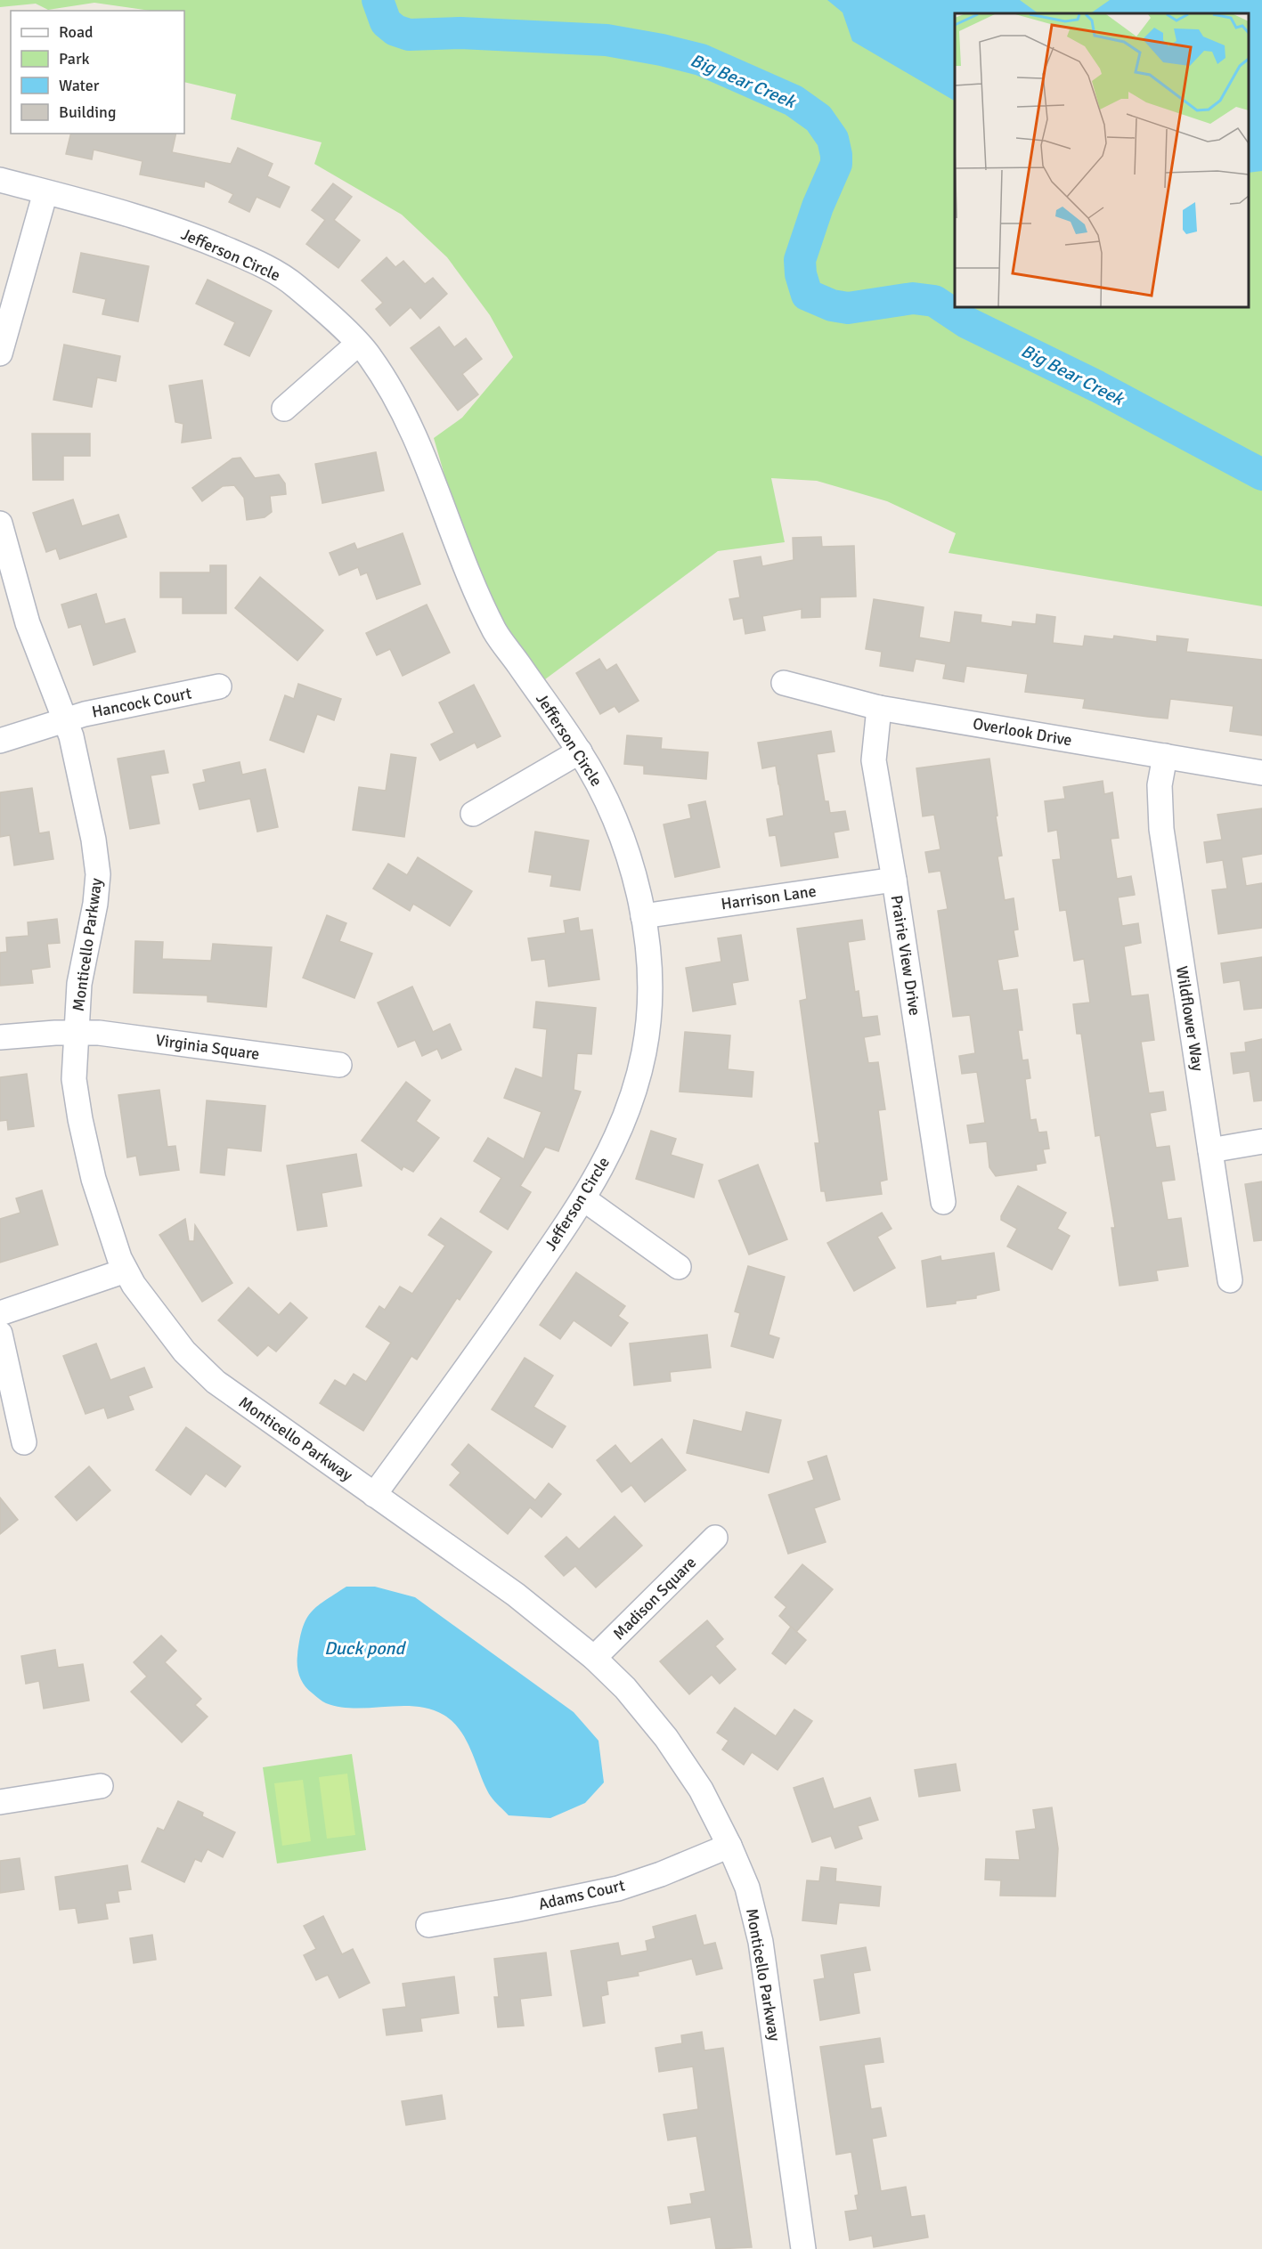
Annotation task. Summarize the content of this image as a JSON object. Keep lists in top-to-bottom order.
{
  "streets": {
    "street": [
      "Jefferson Circle",
      "Hancock Court",
      "Overlook Drive",
      "Harrison Lane",
      "Monticello Parkway",
      "Prairie View Drive",
      "Wildflower Way",
      "Virginia Square",
      "Madison Square",
      "Adams Court"
    ]
  },
  "crossings": [
    ["Jefferson Circle", "Harrison Lane"],
    ["Jefferson Circle", "Monticello Parkway"],
    ["Hancock Court", "Monticello Parkway"],
    ["Overlook Drive", "Prairie View Drive"],
    ["Overlook Drive", "Wildflower Way"],
    ["Harrison Lane", "Prairie View Drive"],
    ["Monticello Parkway", "Virginia Square"],
    ["Monticello Parkway", "Madison Square"],
    ["Monticello Parkway", "Adams Court"]
  ],
  "water": ["Big Bear Creek", "Duck pond"],
  "legend": [
    "Road",
    "Park",
    "Water",
    "Building"
  ]
}
